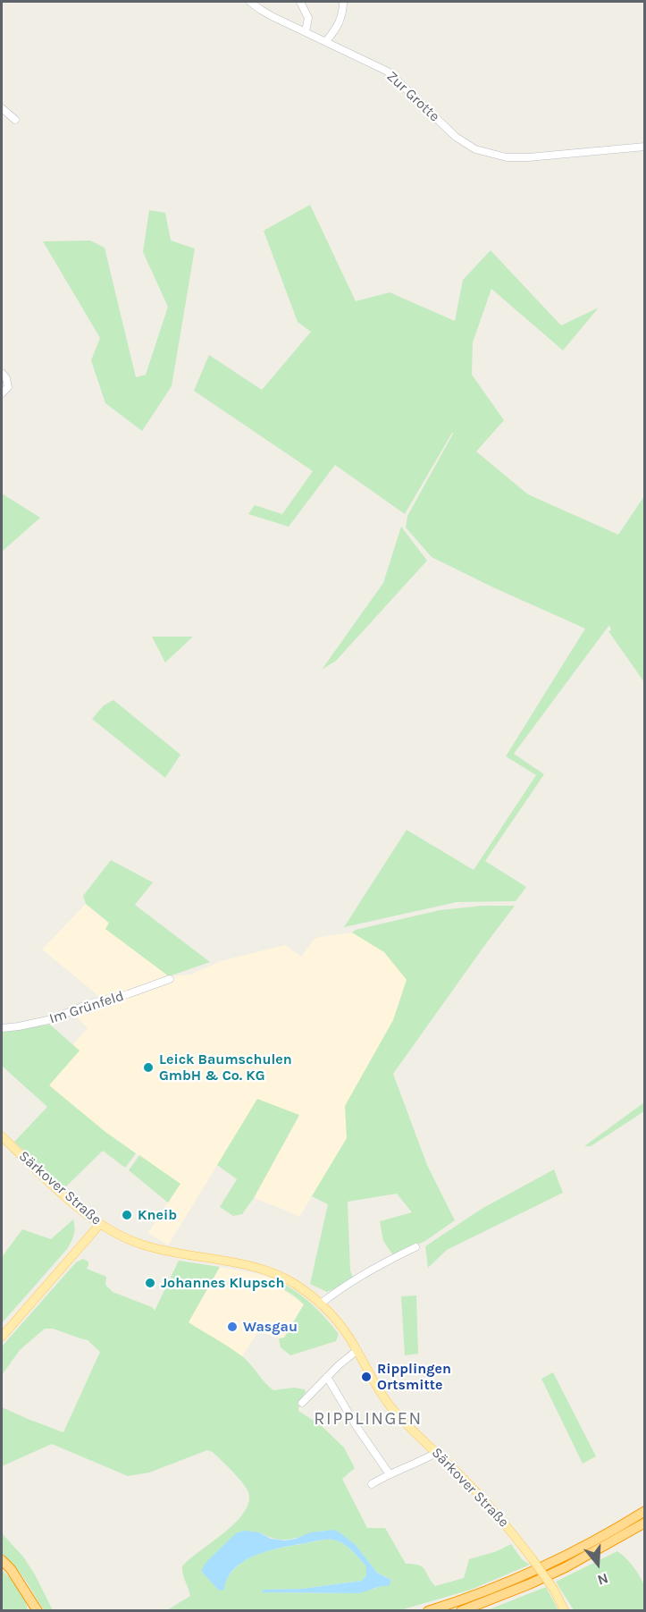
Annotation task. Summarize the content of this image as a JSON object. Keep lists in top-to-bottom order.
{
  "streets": {
    "main road": ["Särkover Straße"],
    "street": ["Zur Grotte", "Im Grünfeld"]
  },
  "districts": ["RIPPLINGEN"],
  "places": [
    "Leick Baumschulen GmbH & Co. KG",
    "Kneib",
    "Johannes Klupsch",
    "Wasgau",
    "Ripplingen Ortsmitte"
  ],
  "north": "bottom"
}
